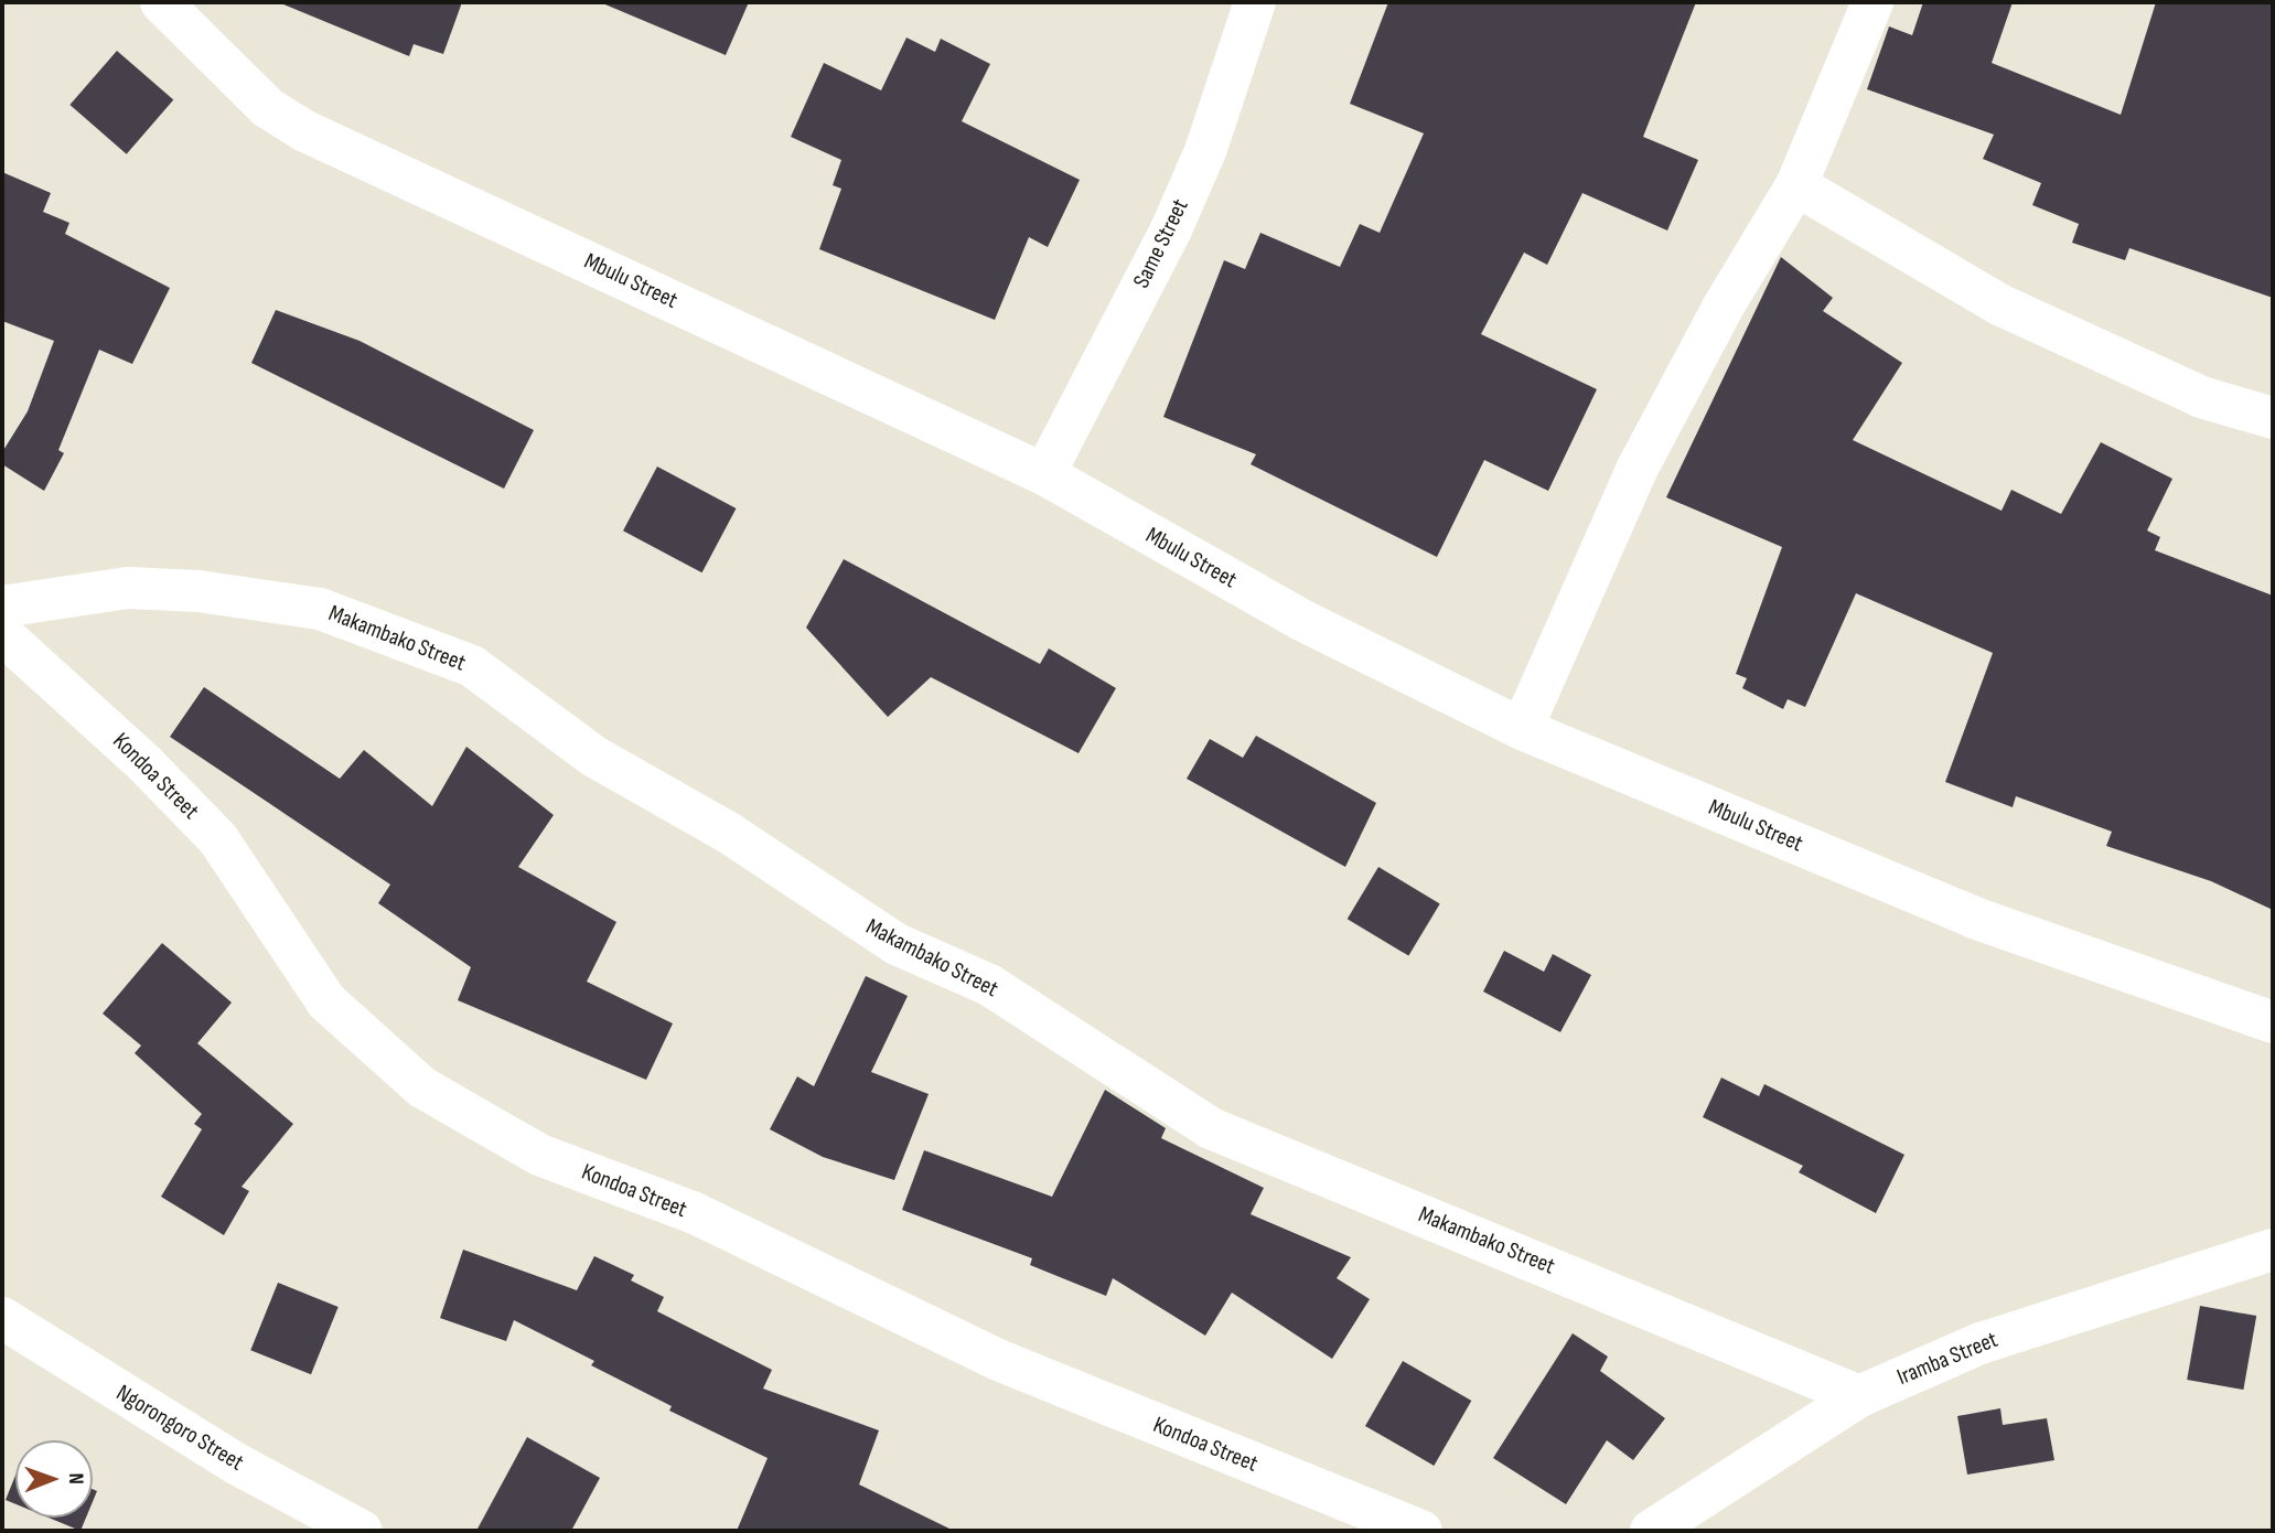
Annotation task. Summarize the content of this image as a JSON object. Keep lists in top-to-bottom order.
{
  "streets": {
    "street": [
      "Same Street",
      "Mbulu Street",
      "Makambako Street",
      "Kondoa Street",
      "Iramba Street",
      "Ngorongoro Street"
    ]
  },
  "crossings": [
    ["Same Street", "Mbulu Street"],
    ["Makambako Street", "Iramba Street"]
  ],
  "north": "right"
}
